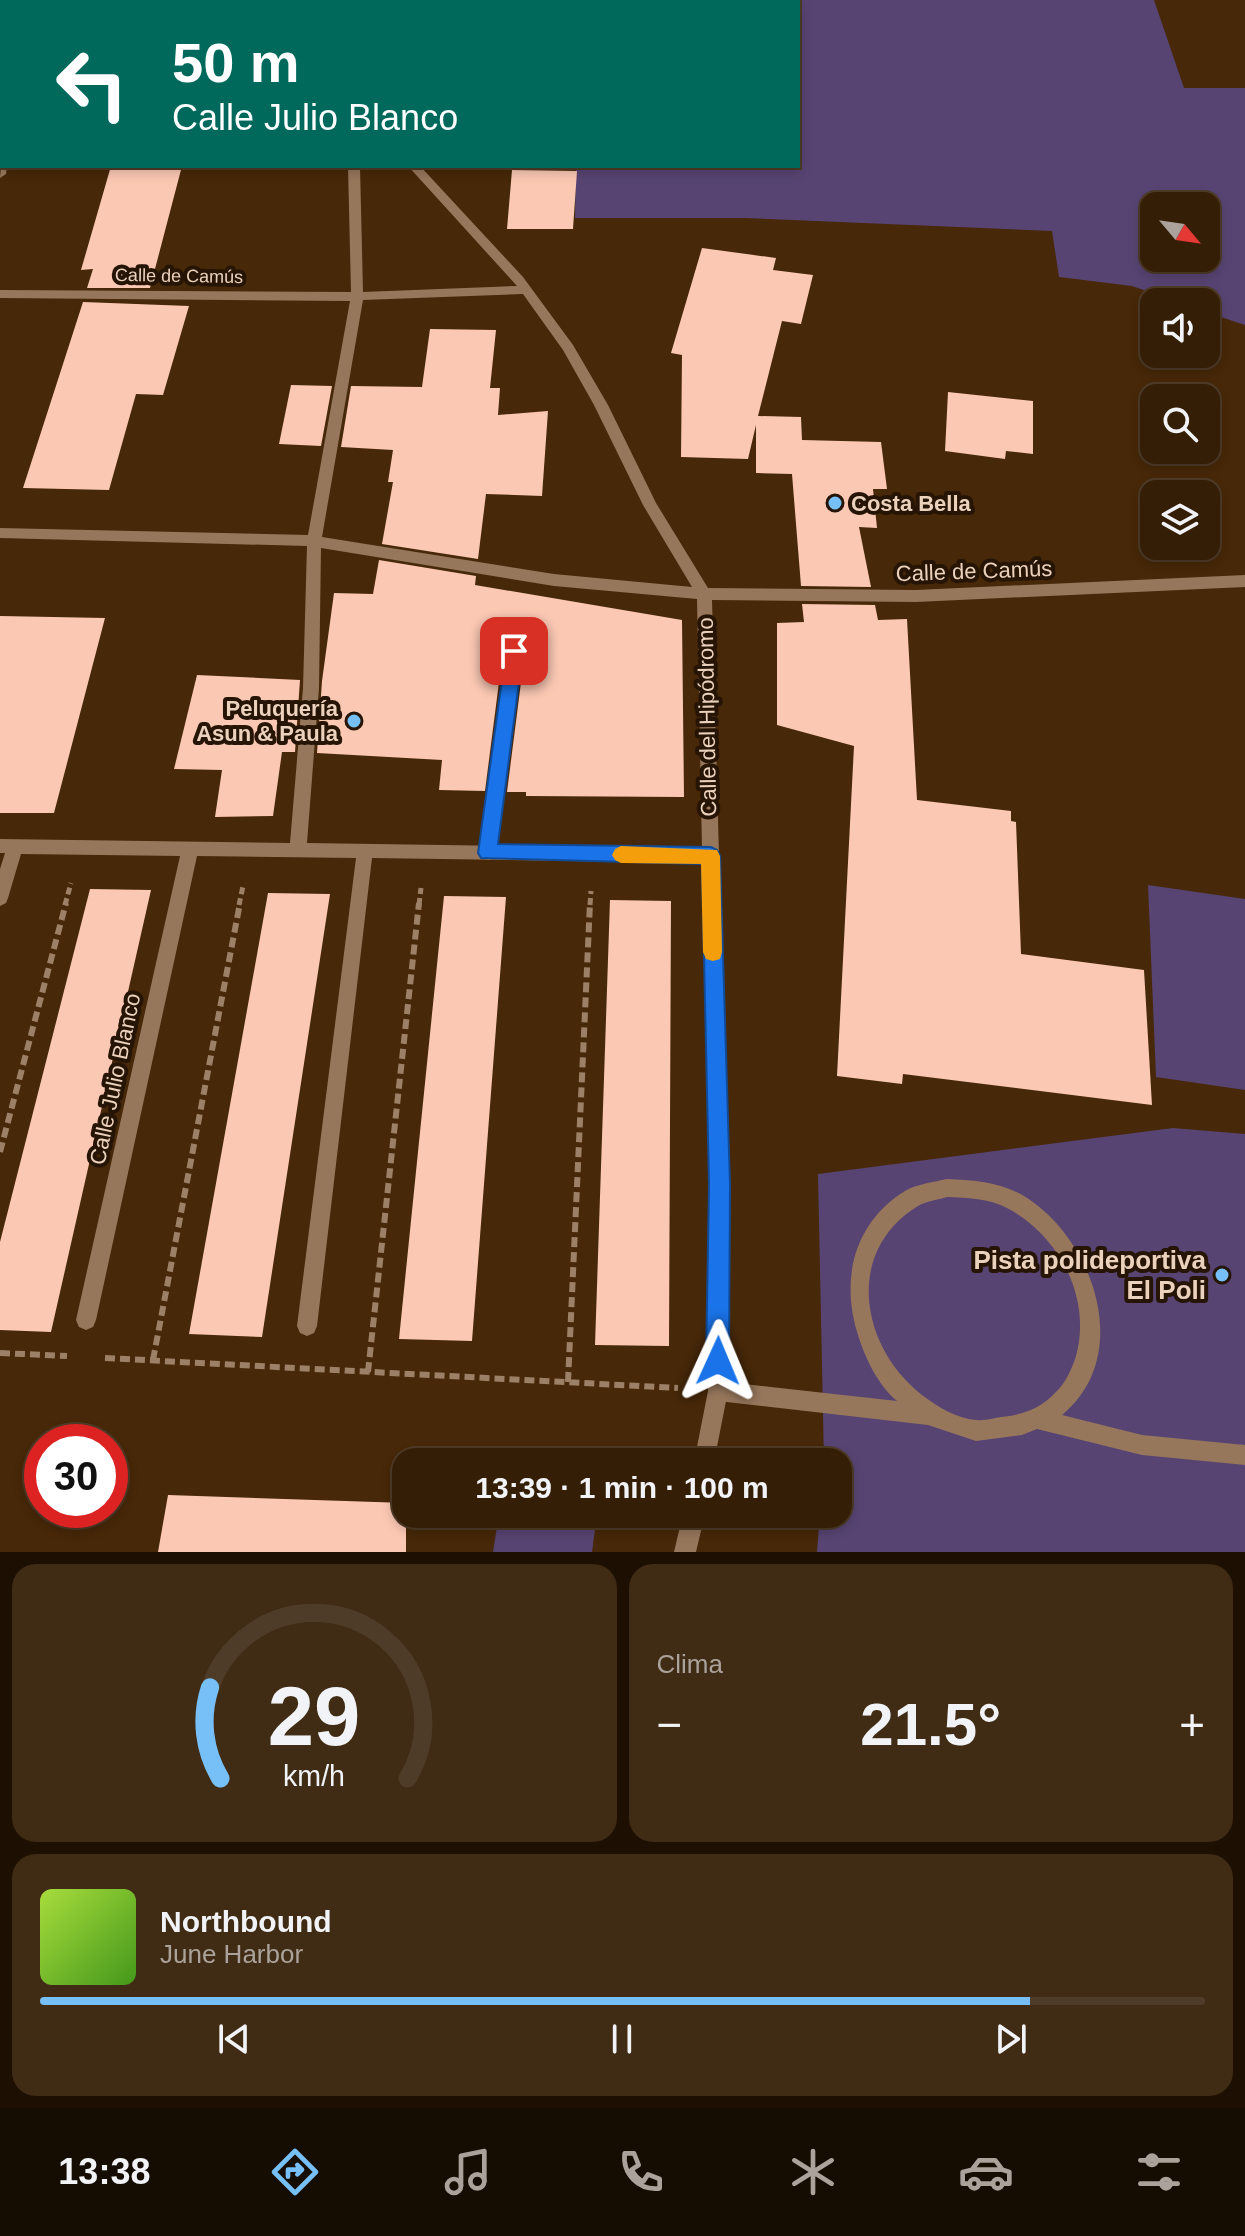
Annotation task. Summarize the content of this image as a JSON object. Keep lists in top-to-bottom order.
{
  "streets": {
    "street": ["Calle de Camús", "Calle del Hipódromo", "Calle Julio Blanco"]
  },
  "crossings": [
    ["Calle de Camús", "Calle del Hipódromo"]
  ],
  "places": ["Costa Bella", "Peluquería Asun & Paula", "Pista polideportiva El Poli"],
  "north": "bottom right",
  "page": {
    "turn": ["50 m", "Calle Julio Blanco"],
    "limit": "30",
    "trip": "13:39 · 1 min · 100 m",
    "tile": "Clima",
    "heat": ["−", "21.5°", "+"],
    "song": ["Northbound", "June Harbor"],
    "tabs": "13:38",
    "gauge": ["29", "km/h"]
  }
}
